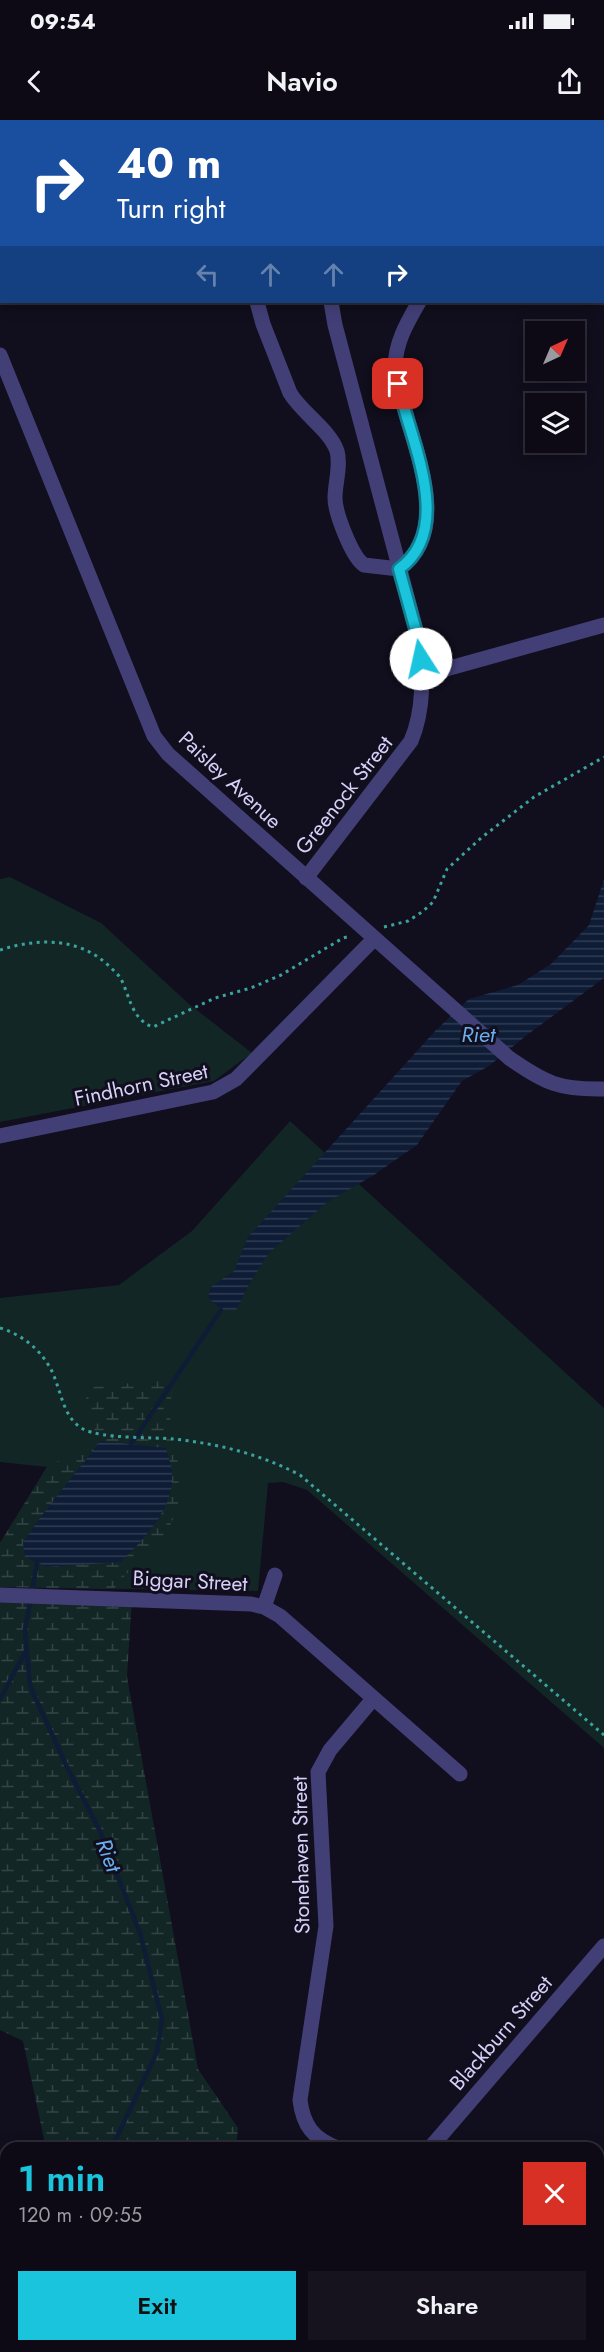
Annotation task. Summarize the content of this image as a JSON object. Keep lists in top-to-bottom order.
{
  "streets": {
    "street": [
      "Paisley Avenue",
      "Greenock Street",
      "Findhorn Street",
      "Biggar Street",
      "Stonehaven Street",
      "Blackburn Street"
    ]
  },
  "crossings": [
    ["Paisley Avenue", "Greenock Street"],
    ["Paisley Avenue", "Findhorn Street"],
    ["Biggar Street", "Stonehaven Street"]
  ],
  "water": ["Riet"],
  "north": "top right",
  "page": {
    "status": "09:54",
    "header": "Navio",
    "turn": ["40 m", "Turn right"],
    "heading": ["1 min", "120 m · 09:55"],
    "buttons": ["Exit", "Share"]
  }
}
